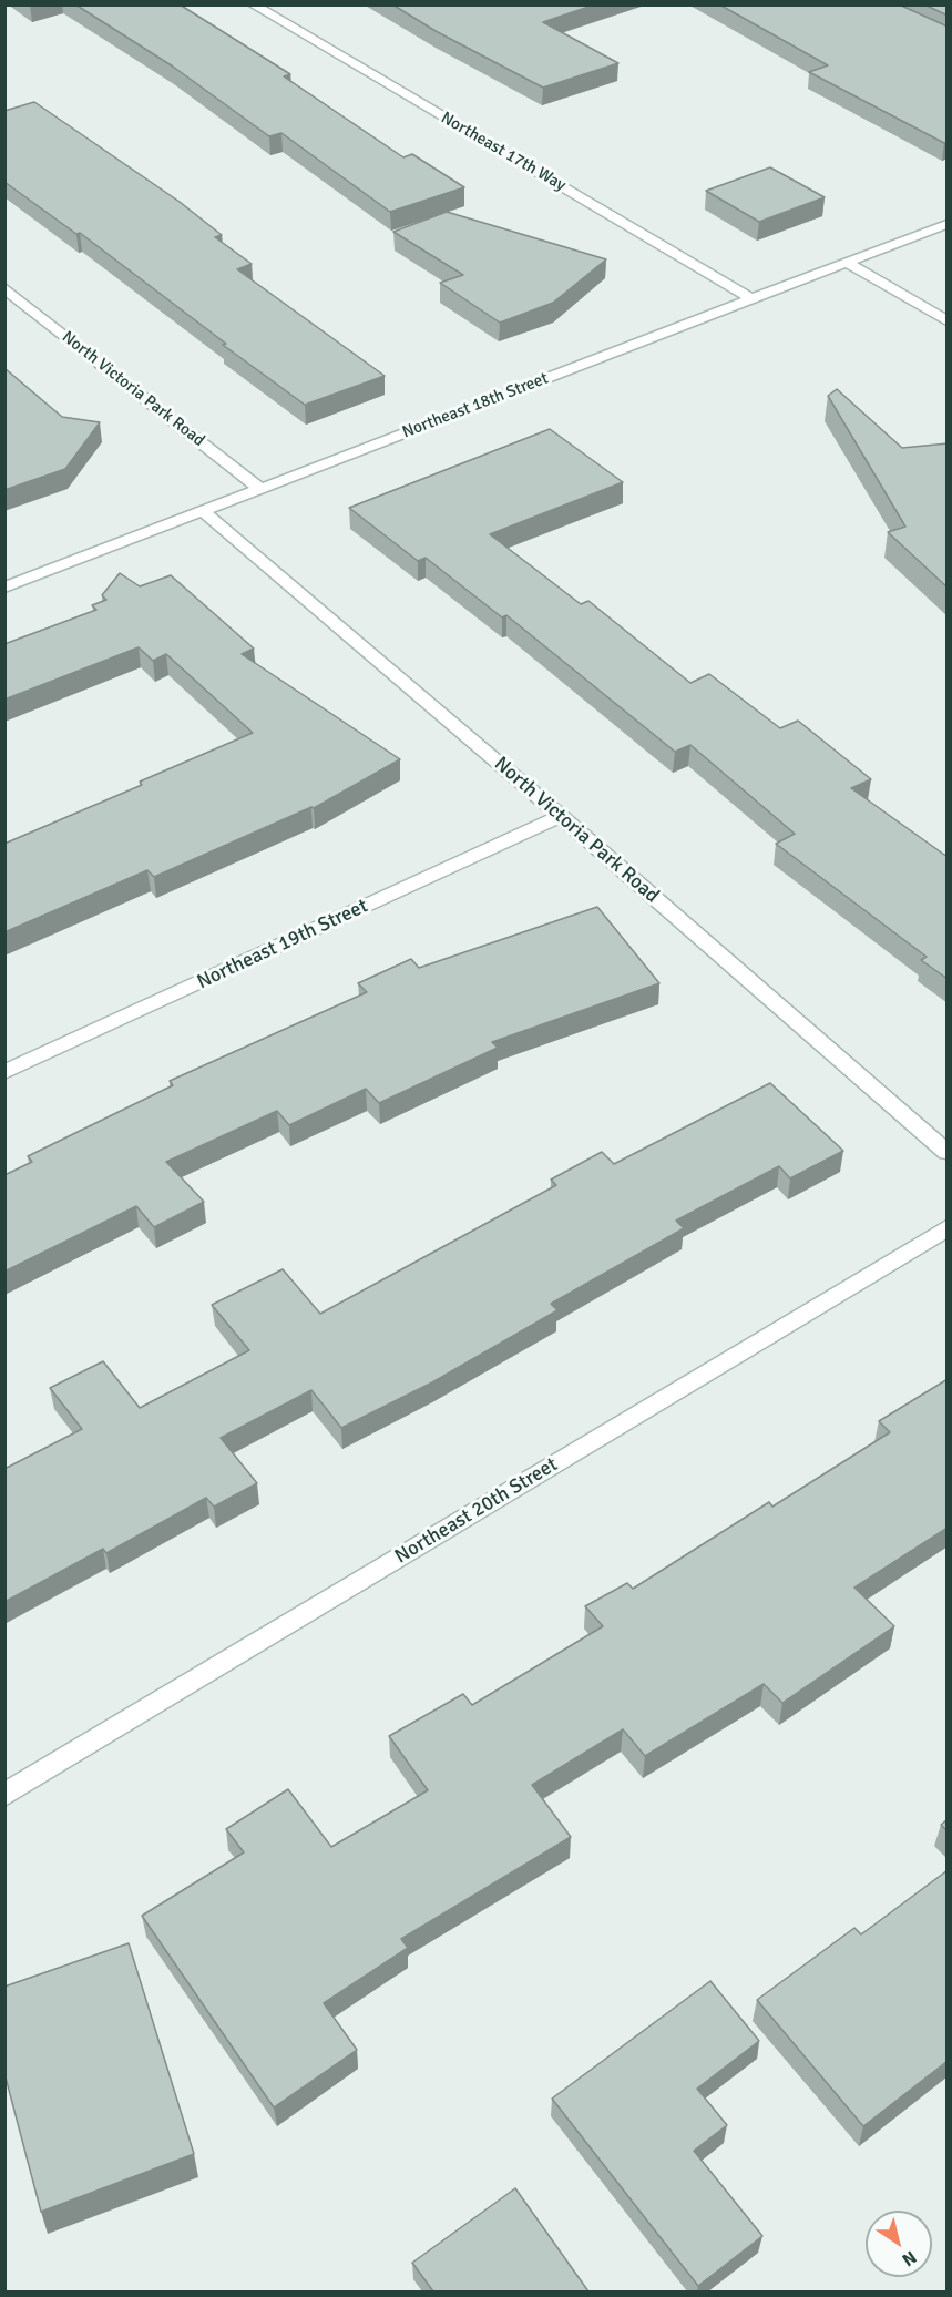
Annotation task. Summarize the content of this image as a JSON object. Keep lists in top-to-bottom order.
{
  "streets": {
    "street": [
      "Northeast 17th Way",
      "North Victoria Park Road",
      "Northeast 18th Street",
      "Northeast 19th Street",
      "Northeast 20th Street"
    ]
  },
  "crossings": [
    ["Northeast 17th Way", "Northeast 18th Street"],
    ["North Victoria Park Road", "Northeast 18th Street"],
    ["North Victoria Park Road", "Northeast 19th Street"]
  ],
  "north": "bottom right"
}
